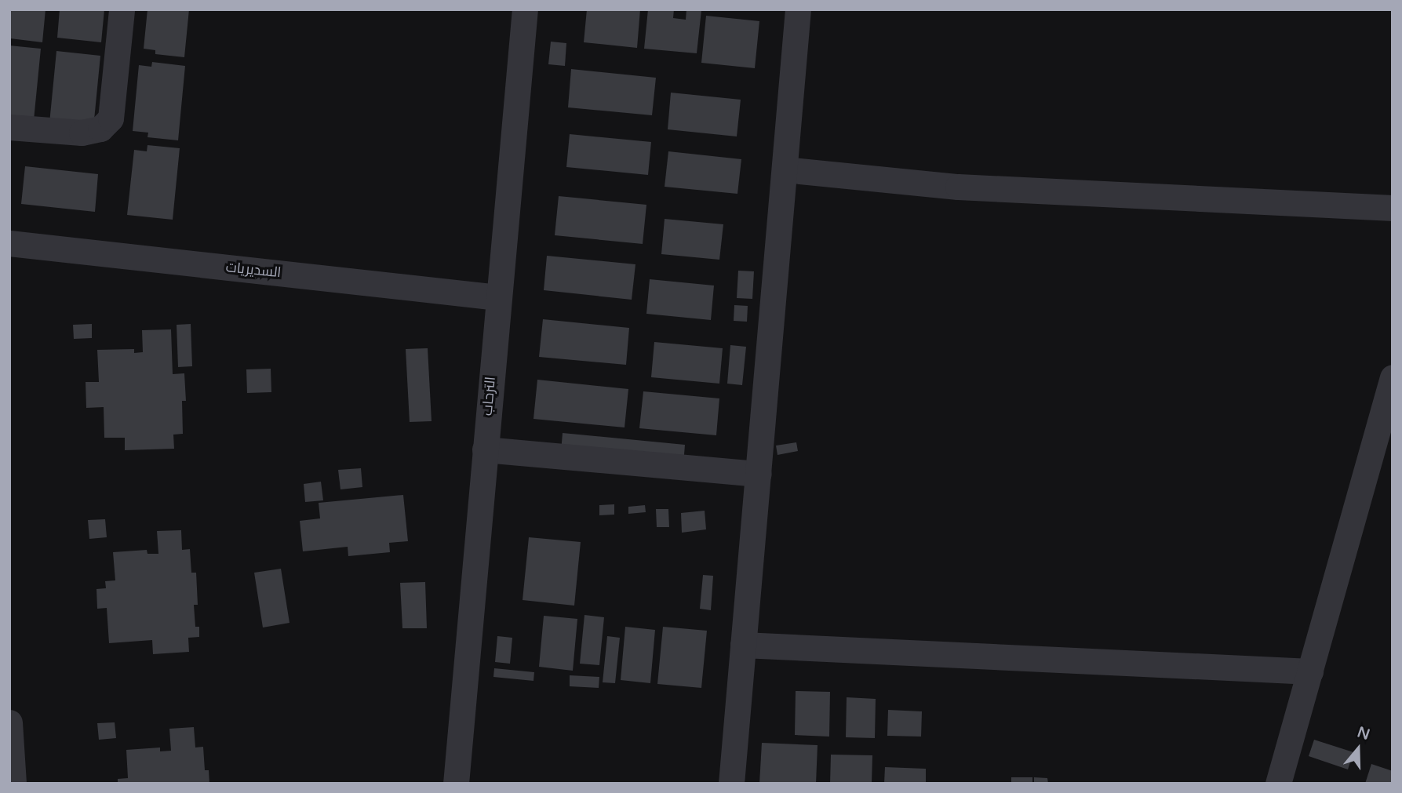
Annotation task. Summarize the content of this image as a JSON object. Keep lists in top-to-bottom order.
{
  "streets": {
    "street": ["السديريات", "الترحاب"]
  },
  "crossings": [
    ["السديريات", "الترحاب"]
  ],
  "north": "top"
}
